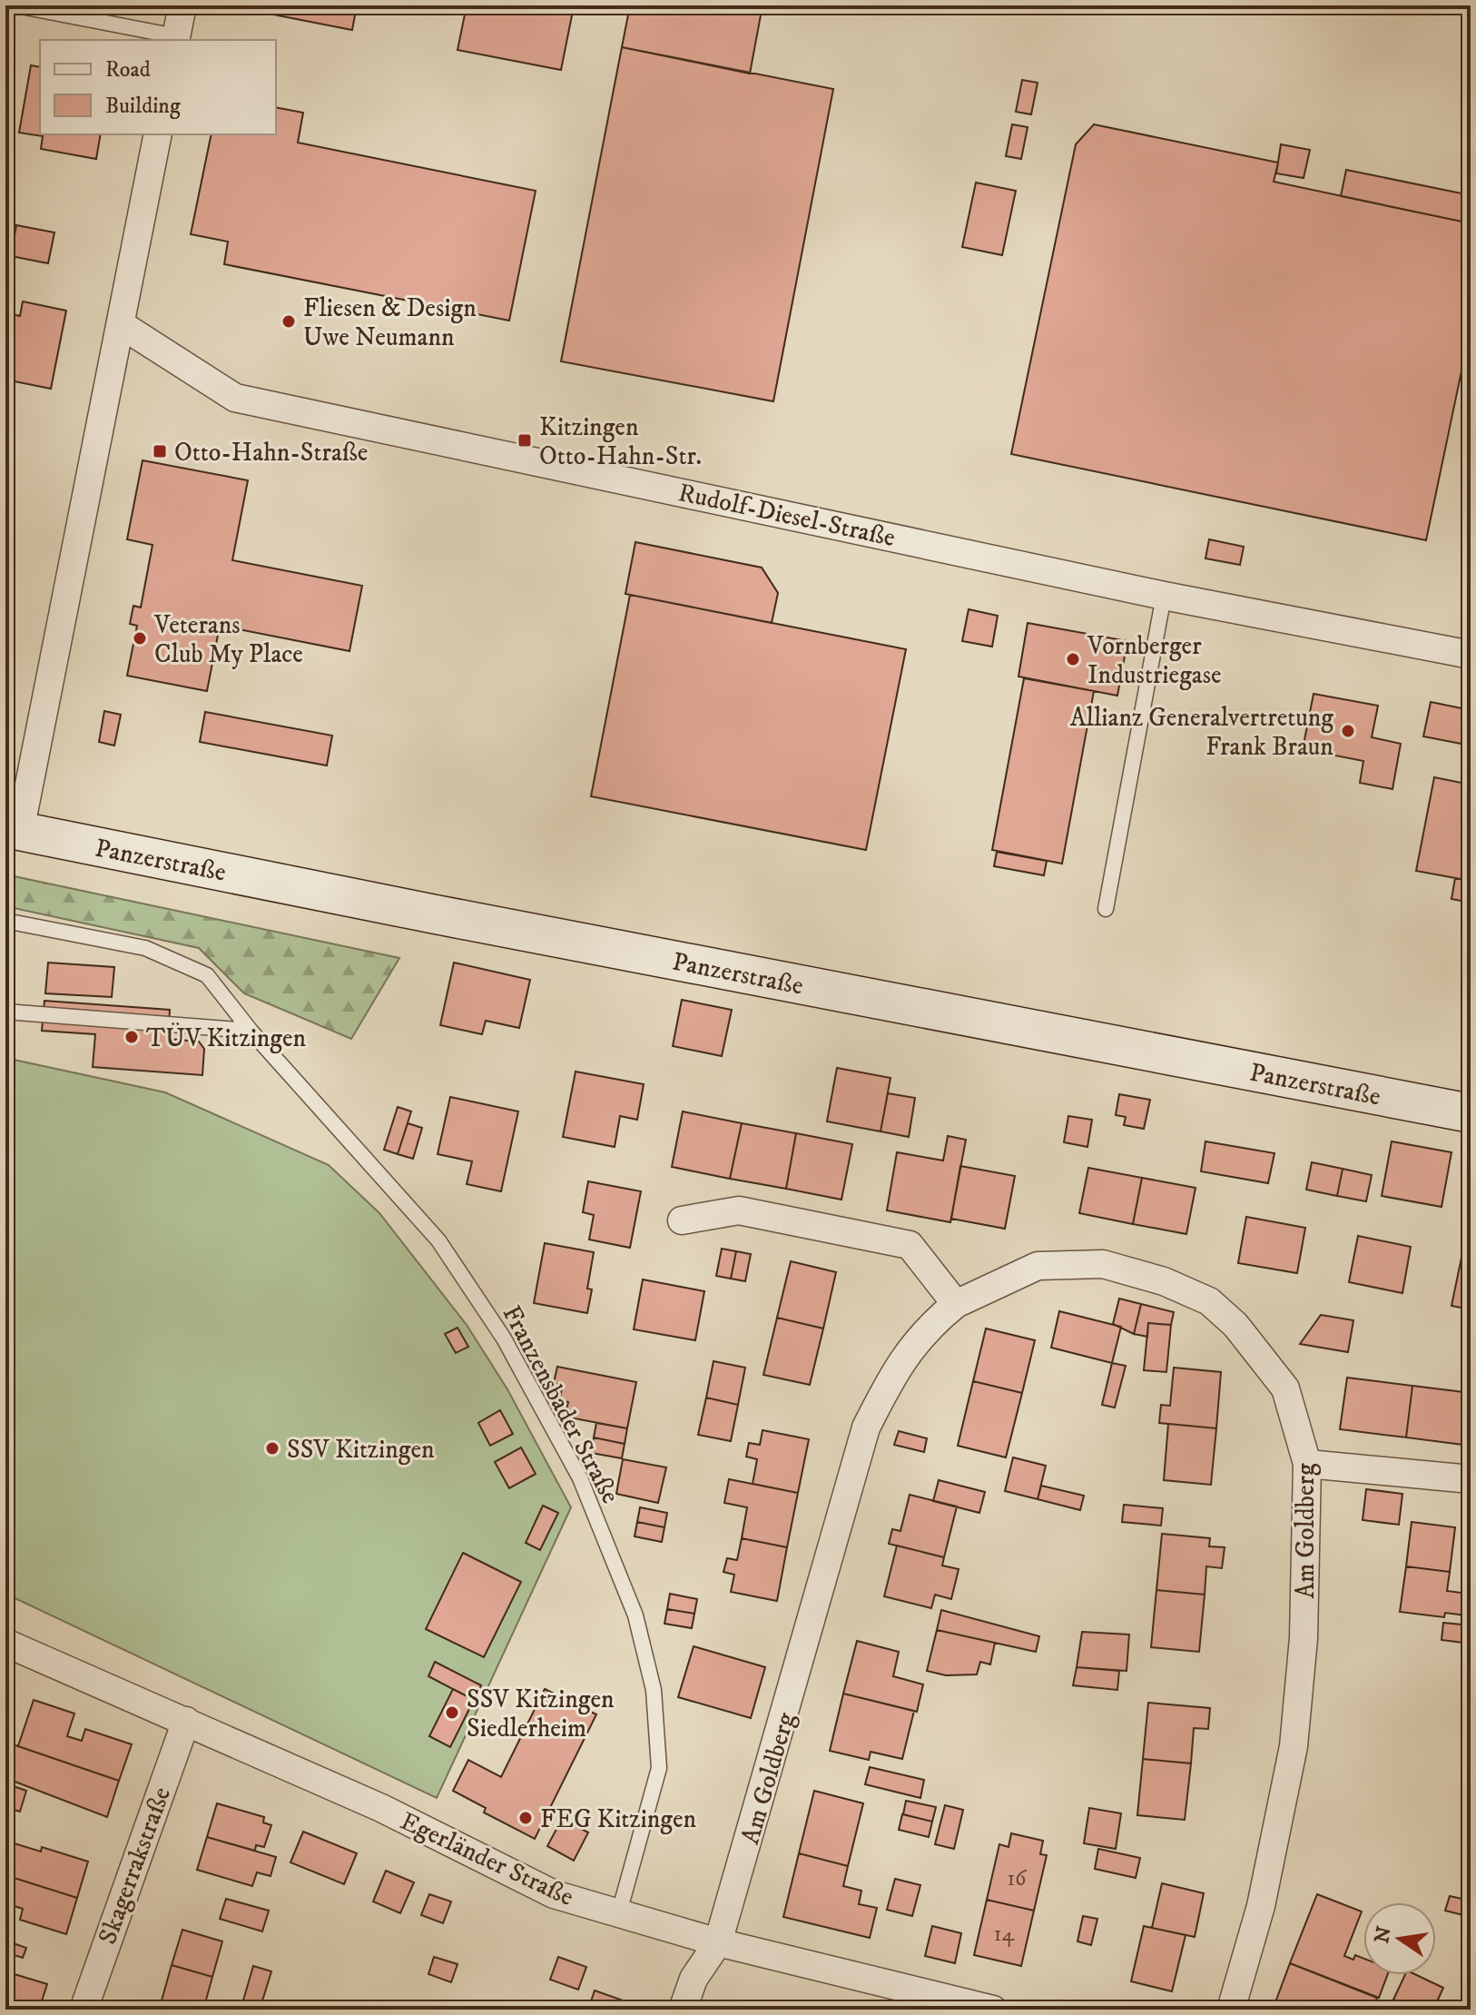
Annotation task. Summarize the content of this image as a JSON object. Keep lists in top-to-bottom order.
{
  "streets": {
    "main road": ["Panzerstraße"],
    "street": [
      "Rudolf-Diesel-Straße",
      "Am Goldberg",
      "Egerländer Straße",
      "Skagerrakstraße"
    ],
    "lane": ["Franzensbader Straße"]
  },
  "crossings": [
    ["Franzensbader Straße", "Egerländer Straße"],
    ["Am Goldberg", "Egerländer Straße"],
    ["Egerländer Straße", "Skagerrakstraße"]
  ],
  "places": {
    "other": [
      "Fliesen & Design Uwe Neumann",
      "Veterans Club My Place",
      "Vornberger Industriegase",
      "Allianz Generalvertretung Frank Braun",
      "TÜV Kitzingen",
      "SSV Kitzingen",
      "SSV Kitzingen Siedlerheim",
      "FEG Kitzingen"
    ],
    "transit": ["Kitzingen Otto-Hahn-Str.", "Otto-Hahn-Straße"]
  },
  "house_numbers": ["16", "14"],
  "legend": ["Road", "Building"],
  "north": "left"
}
